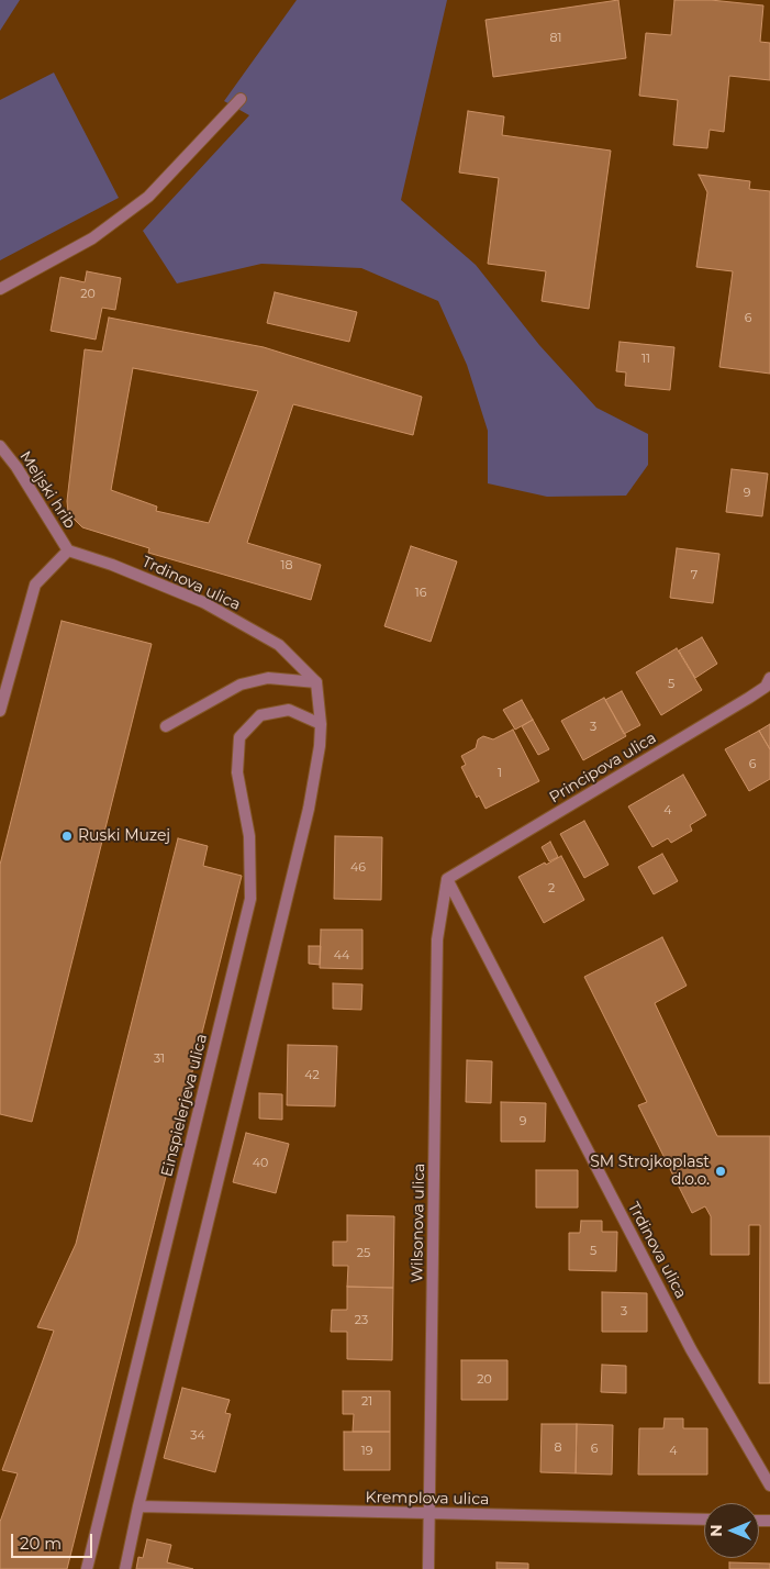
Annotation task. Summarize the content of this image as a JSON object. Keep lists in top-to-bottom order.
{
  "streets": {
    "street": [
      "Meljski hrib",
      "Trdinova ulica",
      "Principova ulica",
      "Einspielerjeva ulica",
      "Wilsonova ulica",
      "Kremplova ulica"
    ]
  },
  "crossings": [
    ["Meljski hrib", "Trdinova ulica"],
    ["Trdinova ulica", "Principova ulica"],
    ["Trdinova ulica", "Wilsonova ulica"],
    ["Principova ulica", "Wilsonova ulica"],
    ["Wilsonova ulica", "Kremplova ulica"]
  ],
  "places": ["Ruski Muzej", "SM Strojkoplast d.o.o."],
  "house_numbers": [
    "81",
    "20",
    "6",
    "11",
    "9",
    "18",
    "7",
    "16",
    "5",
    "3",
    "6",
    "1",
    "4",
    "46",
    "2",
    "44",
    "31",
    "42",
    "9",
    "40",
    "5",
    "25",
    "3",
    "23",
    "20",
    "21",
    "34",
    "8",
    "6",
    "19",
    "4"
  ],
  "scale_bar": "20 m",
  "north": "left"
}
